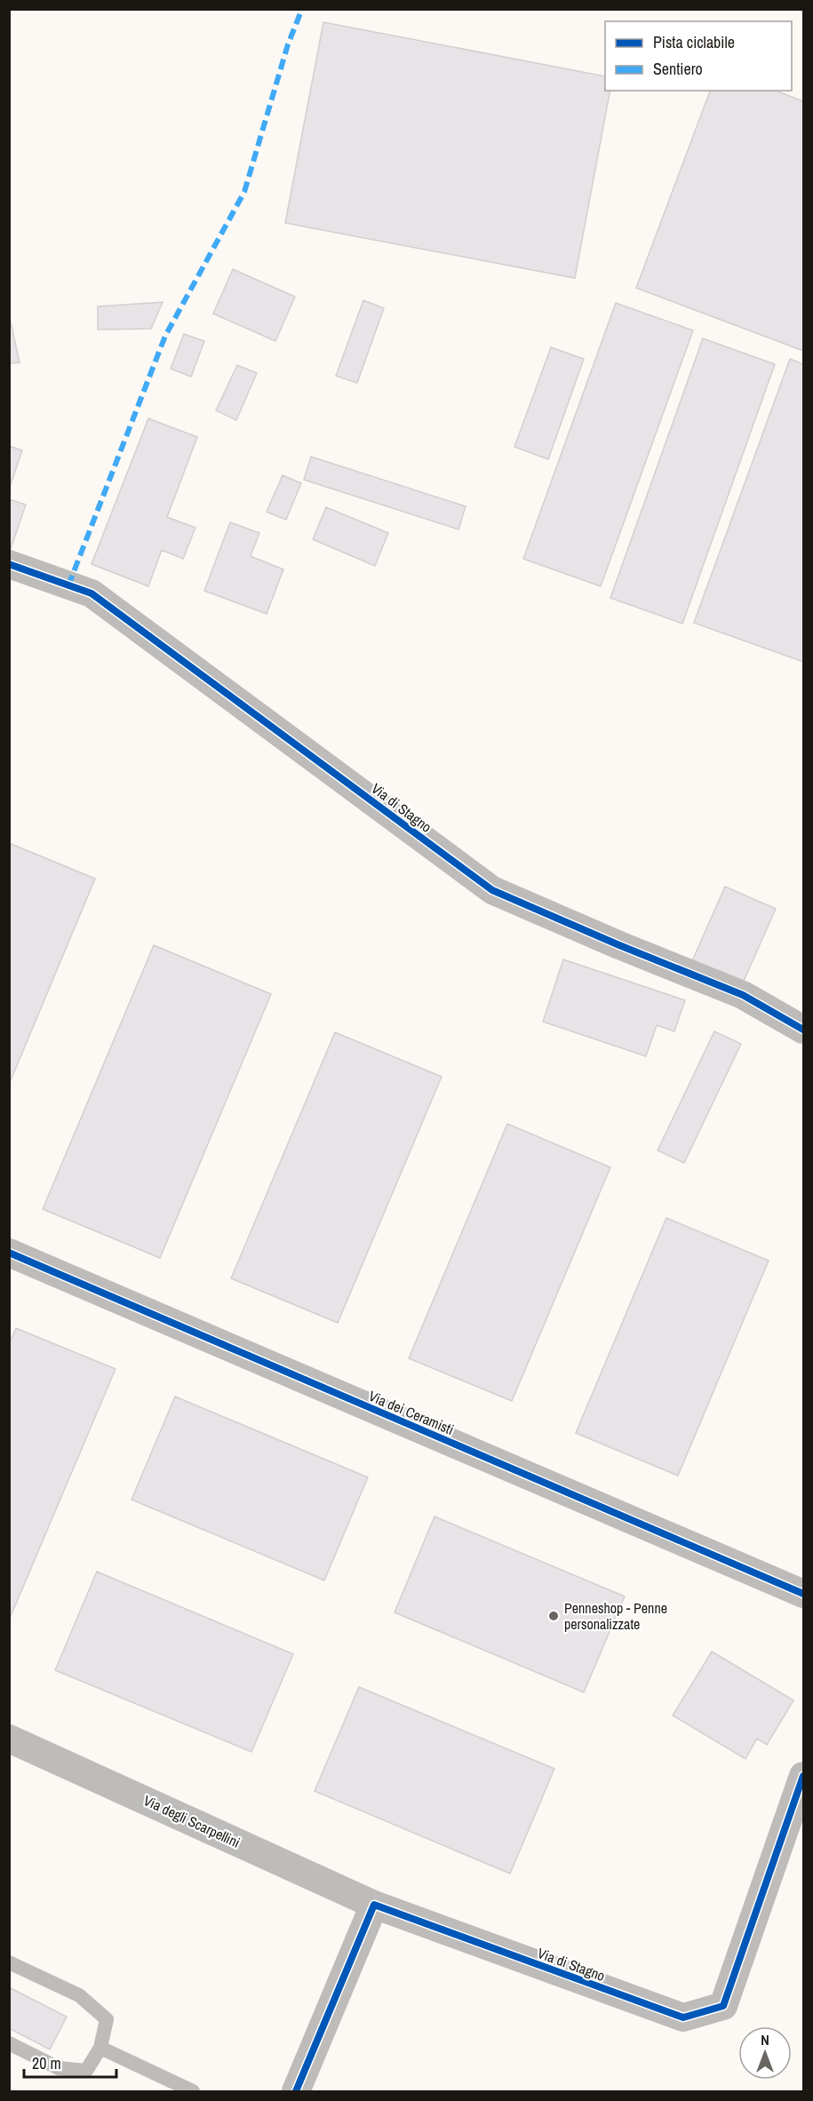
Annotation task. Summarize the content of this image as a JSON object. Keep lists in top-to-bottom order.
{
  "streets": {
    "street": ["Via di Stagno", "Via dei Ceramisti", "Via degli Scarpellini"]
  },
  "crossings": [
    ["Via di Stagno", "Via degli Scarpellini"]
  ],
  "places": ["Penneshop - Penne personalizzate"],
  "legend": ["Pista ciclabile", "Sentiero"],
  "scale_bar": "20 m",
  "north": "top"
}
